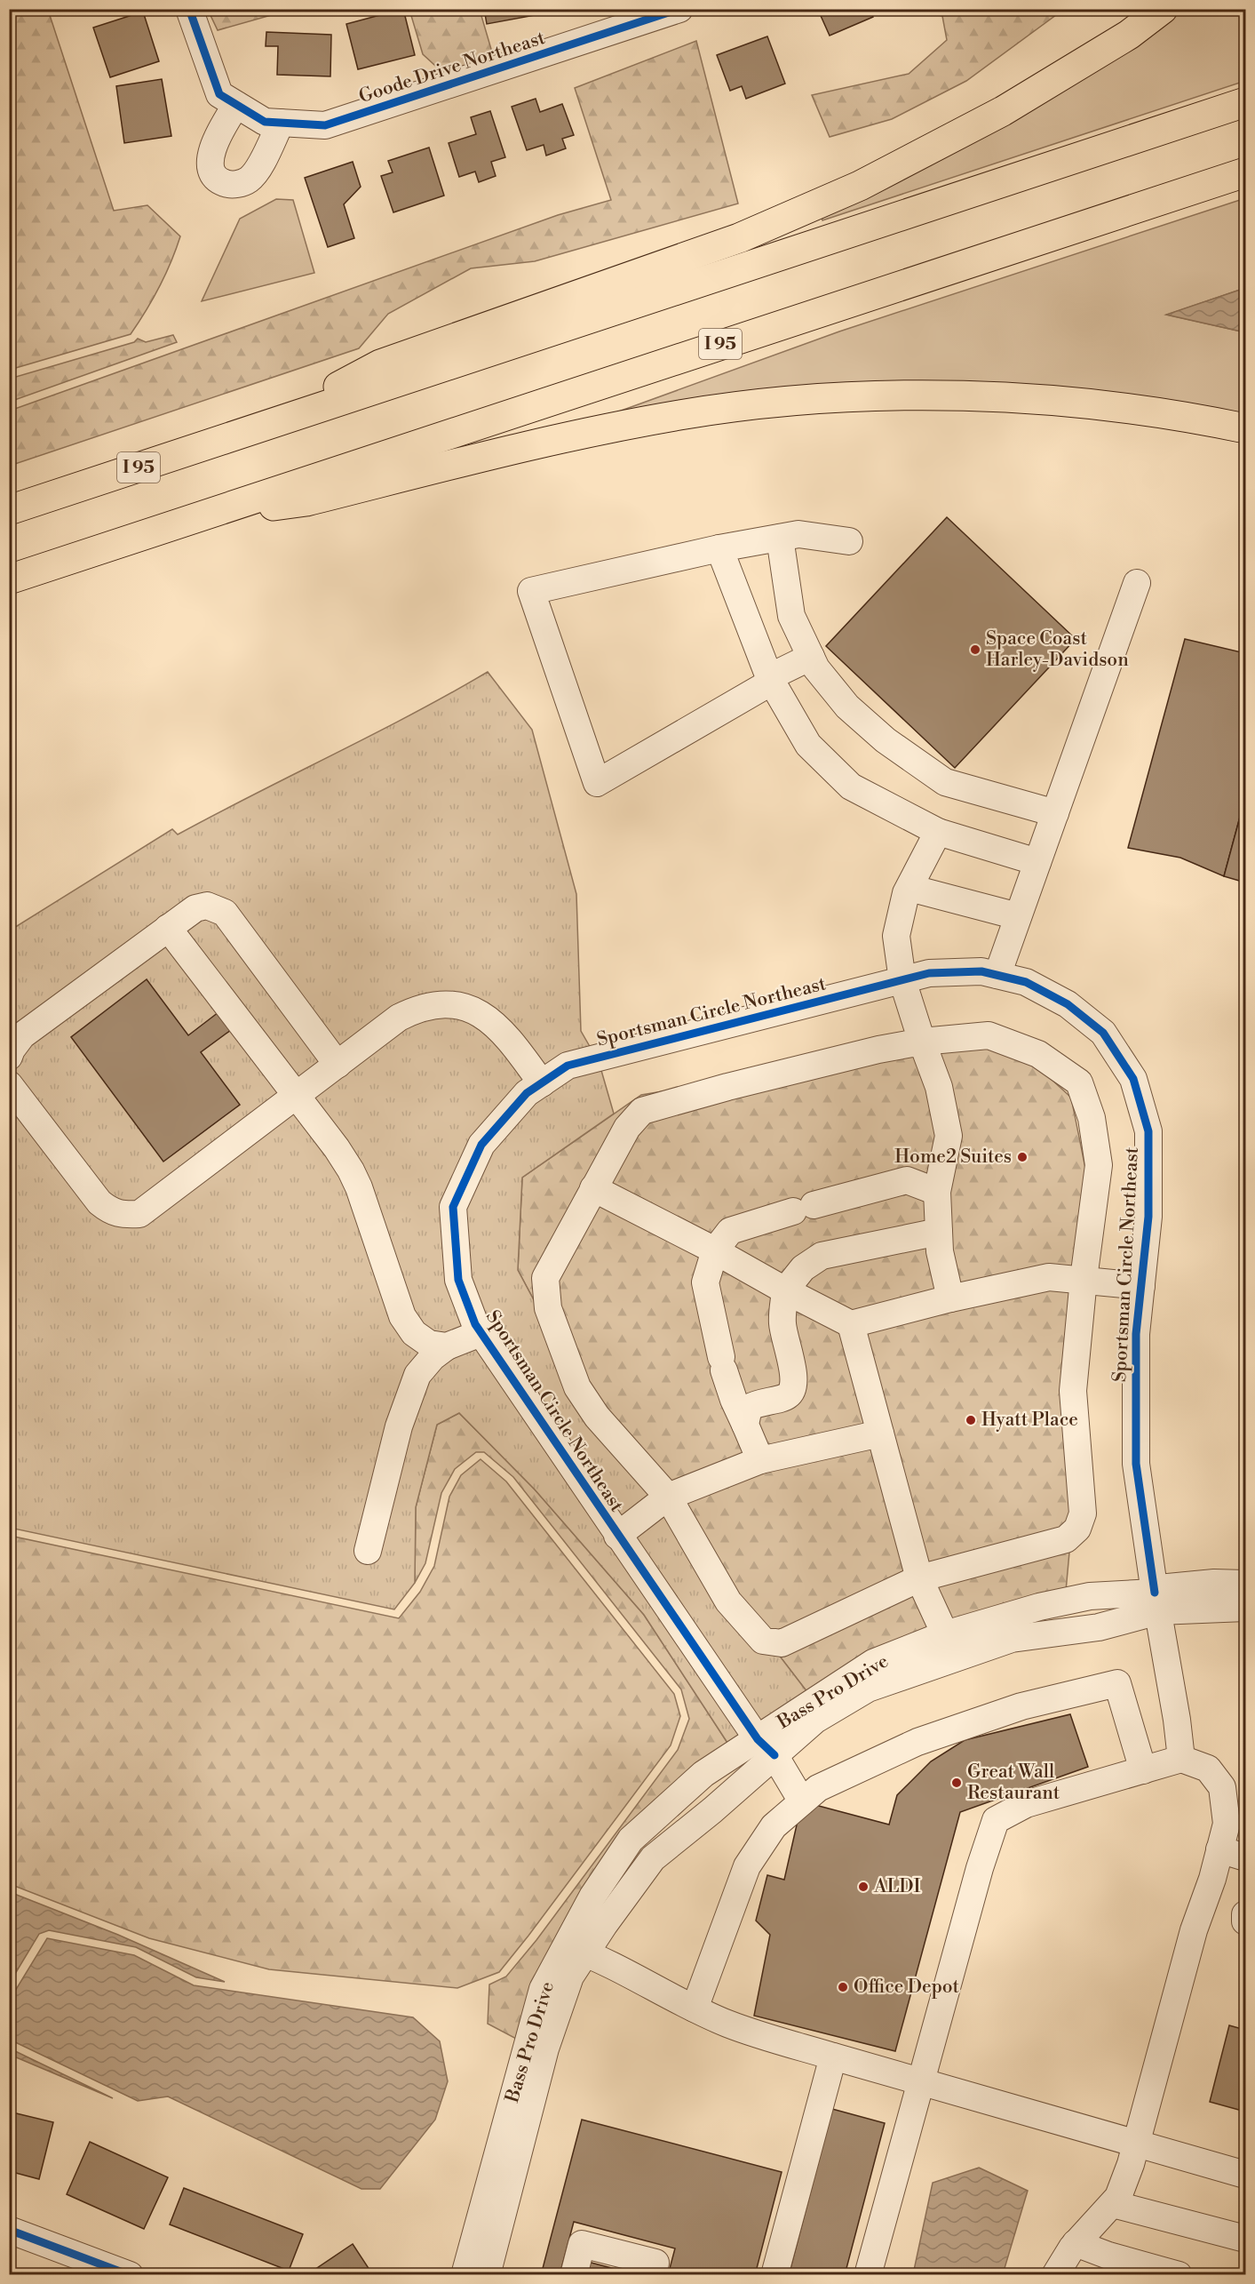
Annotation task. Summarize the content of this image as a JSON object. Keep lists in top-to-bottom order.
{
  "streets": {
    "highway": ["I 95"],
    "street": ["Goode Drive Northeast", "Sportsman Circle Northeast", "Bass Pro Drive"]
  },
  "crossings": [
    ["Sportsman Circle Northeast", "Bass Pro Drive"]
  ],
  "places": [
    "Space Coast Harley-Davidson",
    "Home2 Suites",
    "Hyatt Place",
    "Great Wall Restaurant",
    "ALDI",
    "Office Depot"
  ]
}
